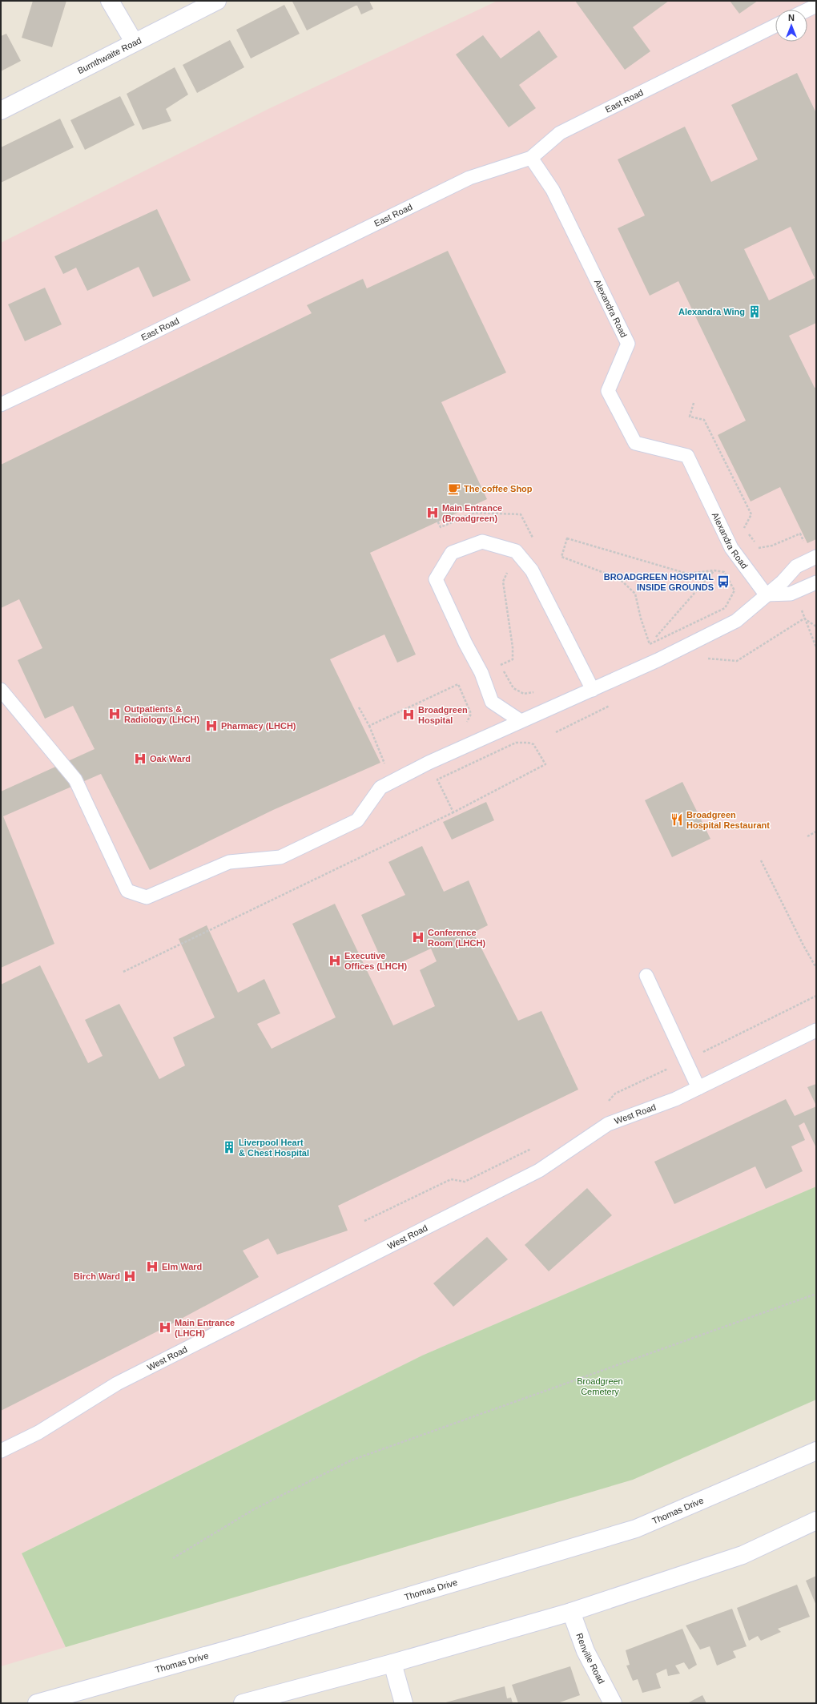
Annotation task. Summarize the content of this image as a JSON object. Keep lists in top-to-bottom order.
{
  "streets": {
    "street": ["Burnthwaite Road", "Thomas Drive", "Renville Road"],
    "lane": ["East Road", "Alexandra Road", "West Road"]
  },
  "crossings": [
    ["East Road", "Alexandra Road"]
  ],
  "parks": ["Broadgreen Cemetery"],
  "places": {
    "building": ["Alexandra Wing", "Liverpool Heart & Chest Hospital"],
    "cafe": ["The coffee Shop"],
    "hospital": [
      "Main Entrance (Broadgreen)",
      "Outpatients & Radiology (LHCH)",
      "Broadgreen Hospital",
      "Pharmacy (LHCH)",
      "Oak Ward",
      "Conference Room (LHCH)",
      "Executive Offices (LHCH)",
      "Elm Ward",
      "Birch Ward",
      "Main Entrance (LHCH)"
    ],
    "bus stop": ["BROADGREEN HOSPITAL INSIDE GROUNDS"],
    "restaurant": ["Broadgreen Hospital Restaurant"]
  },
  "north": "top"
}
